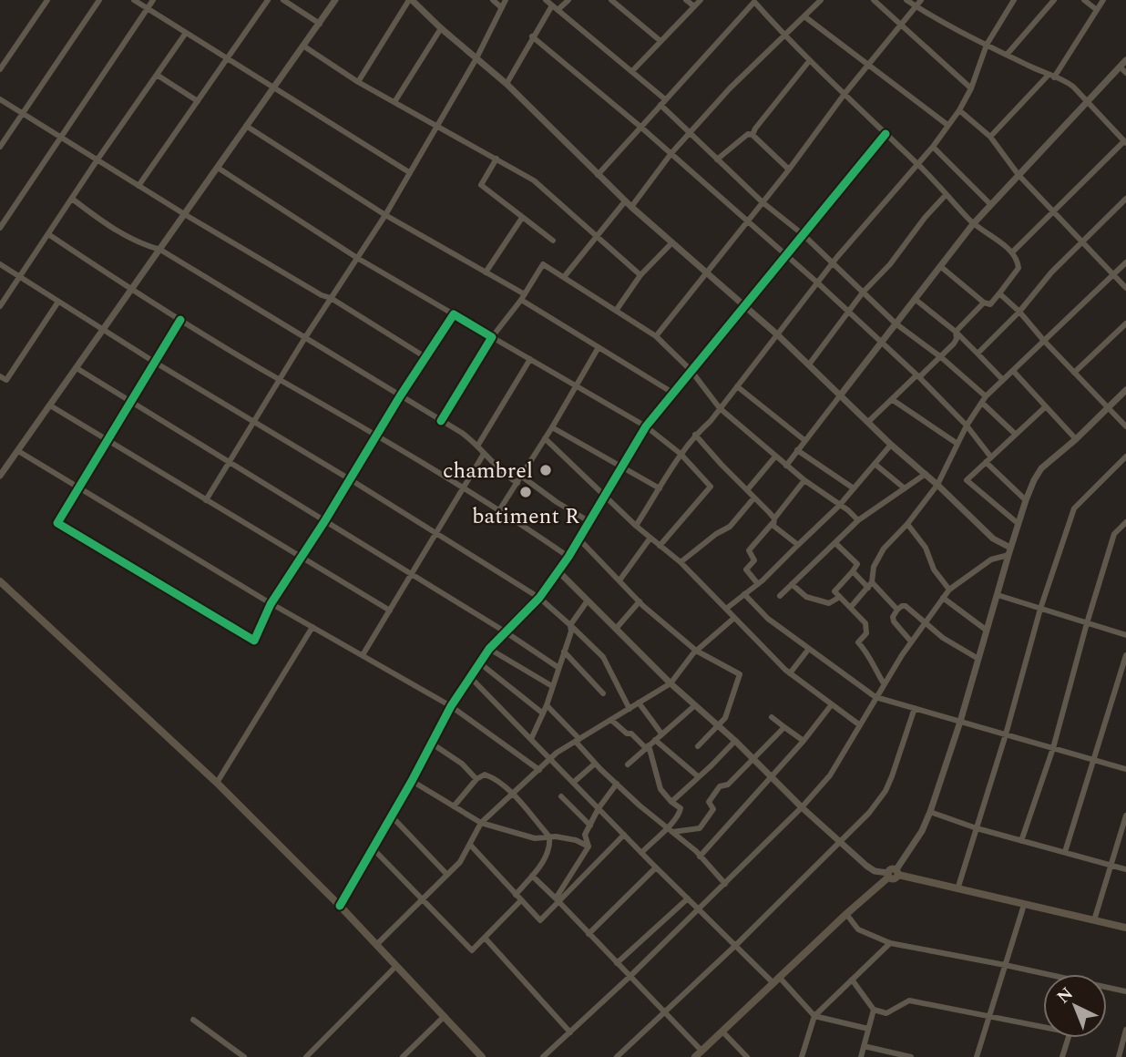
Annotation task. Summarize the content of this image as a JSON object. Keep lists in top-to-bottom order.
{
  "places": ["chambrel", "batiment R"],
  "north": "top left"
}
